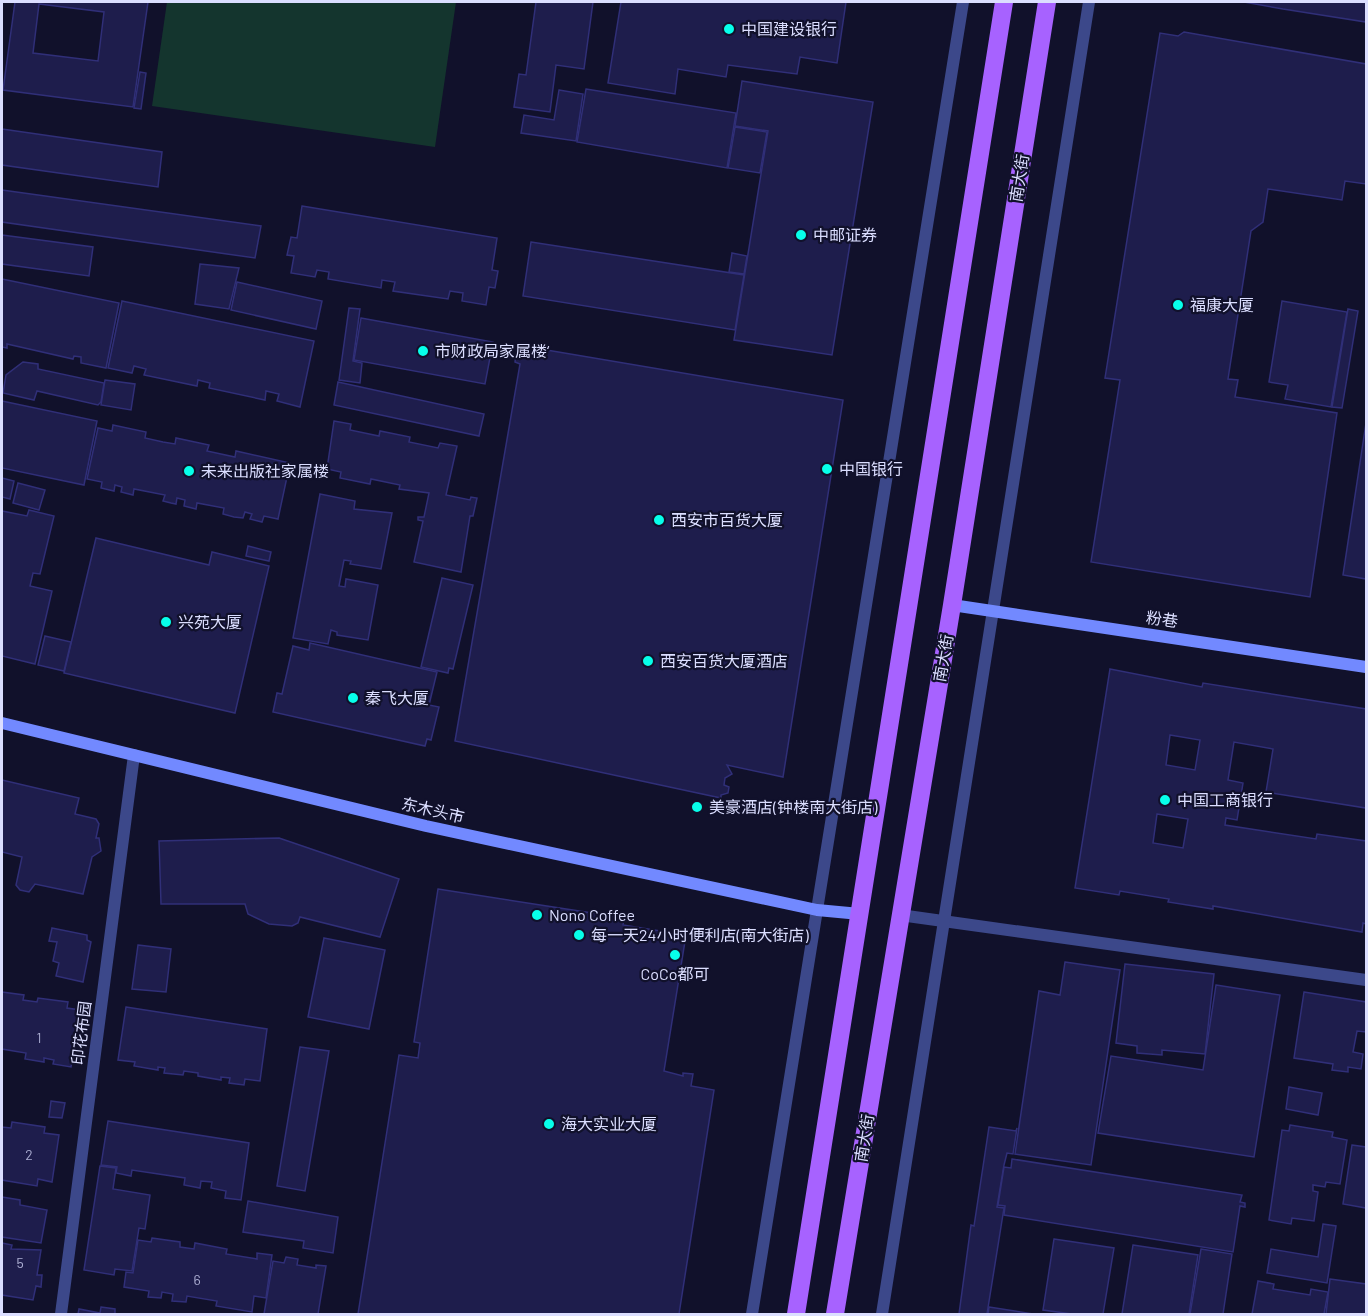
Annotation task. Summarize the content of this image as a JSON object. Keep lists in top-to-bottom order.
{
  "streets": {
    "main road": ["南大街"],
    "street": ["粉巷", "东木头市", "印花布园"]
  },
  "crossings": [
    ["南大街", "粉巷"],
    ["东木头市", "印花布园"]
  ],
  "places": [
    "中国建设银行",
    "中邮证券",
    "福康大厦",
    "市财政局家属楼‘",
    "中国银行",
    "未来出版社家属楼",
    "西安市百货大厦",
    "兴苑大厦",
    "西安百货大厦酒店",
    "秦飞大厦",
    "中国工商银行",
    "美豪酒店(钟楼南大街店)",
    "Nono Coffee",
    "每一天24小时便利店(南大街店)",
    "CoCo都可",
    "海大实业大厦"
  ],
  "house_numbers": [
    "1",
    "2",
    "5",
    "6"
  ]
}
